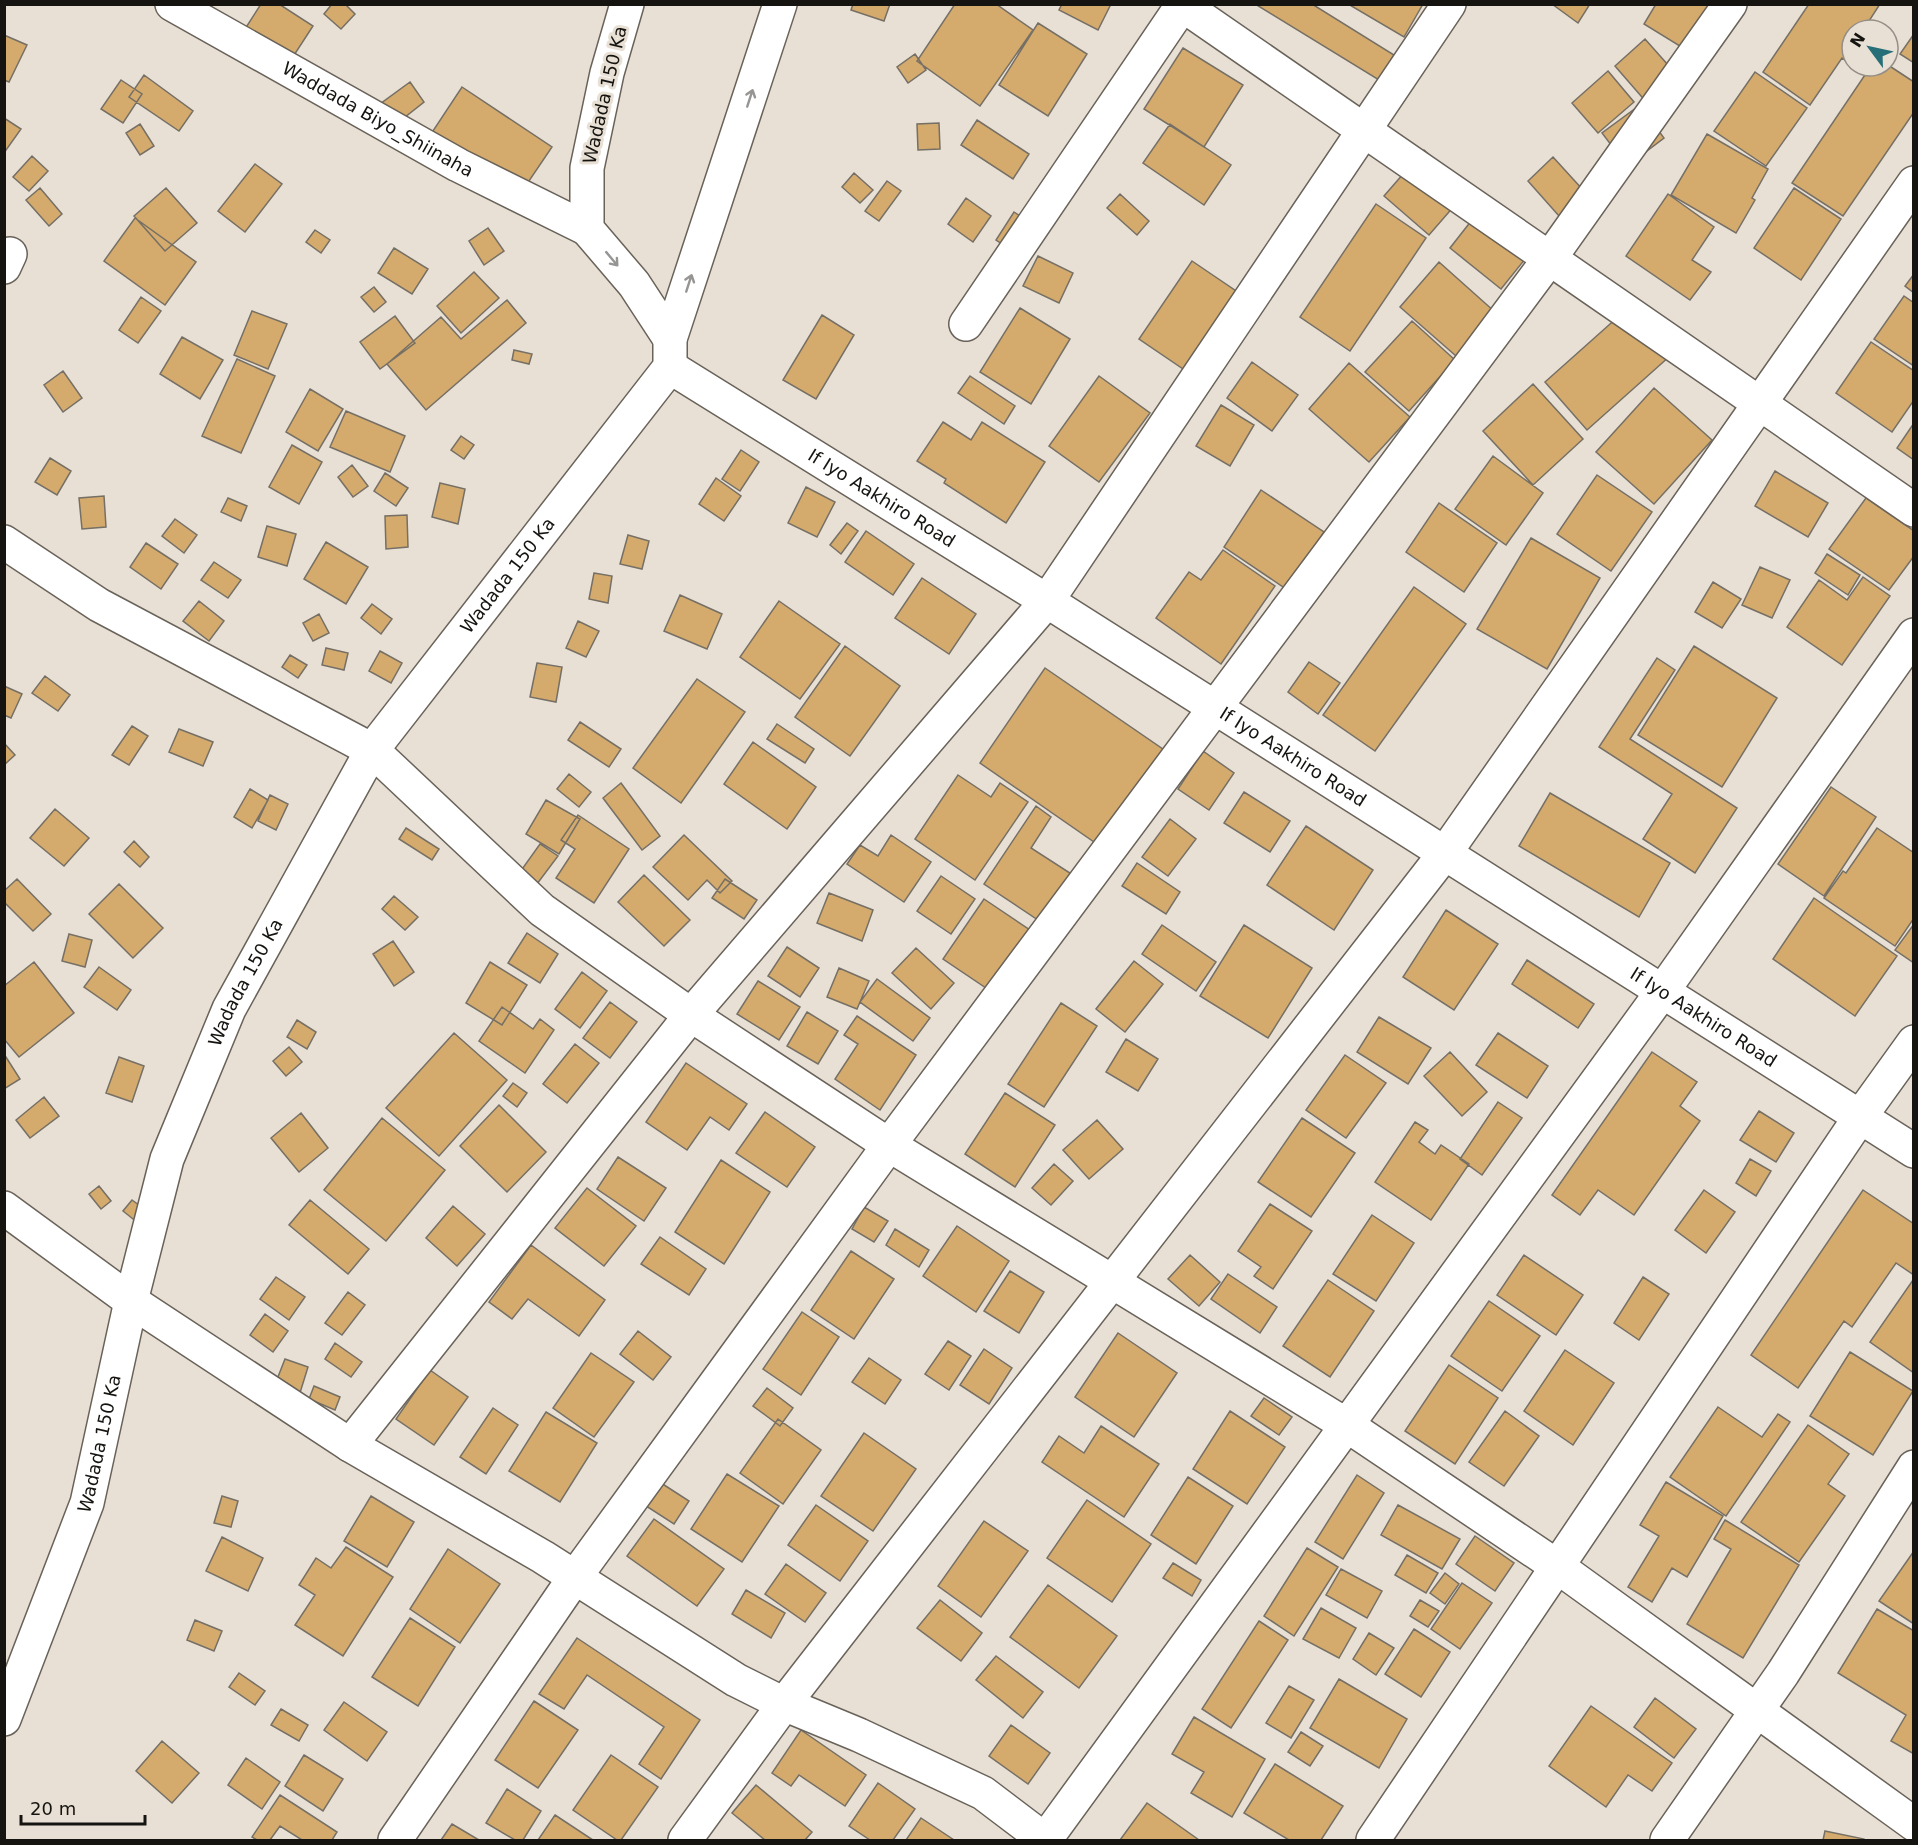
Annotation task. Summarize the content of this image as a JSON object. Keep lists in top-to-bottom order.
{
  "streets": {
    "street": ["Wadada 150 Ka", "Waddada Biyo_Shiinaha", "If Iyo Aakhiro Road"]
  },
  "crossings": [
    ["Wadada 150 Ka", "Waddada Biyo_Shiinaha"],
    ["Wadada 150 Ka", "If Iyo Aakhiro Road"]
  ],
  "scale_bar": "20 m",
  "north": "top left"
}
